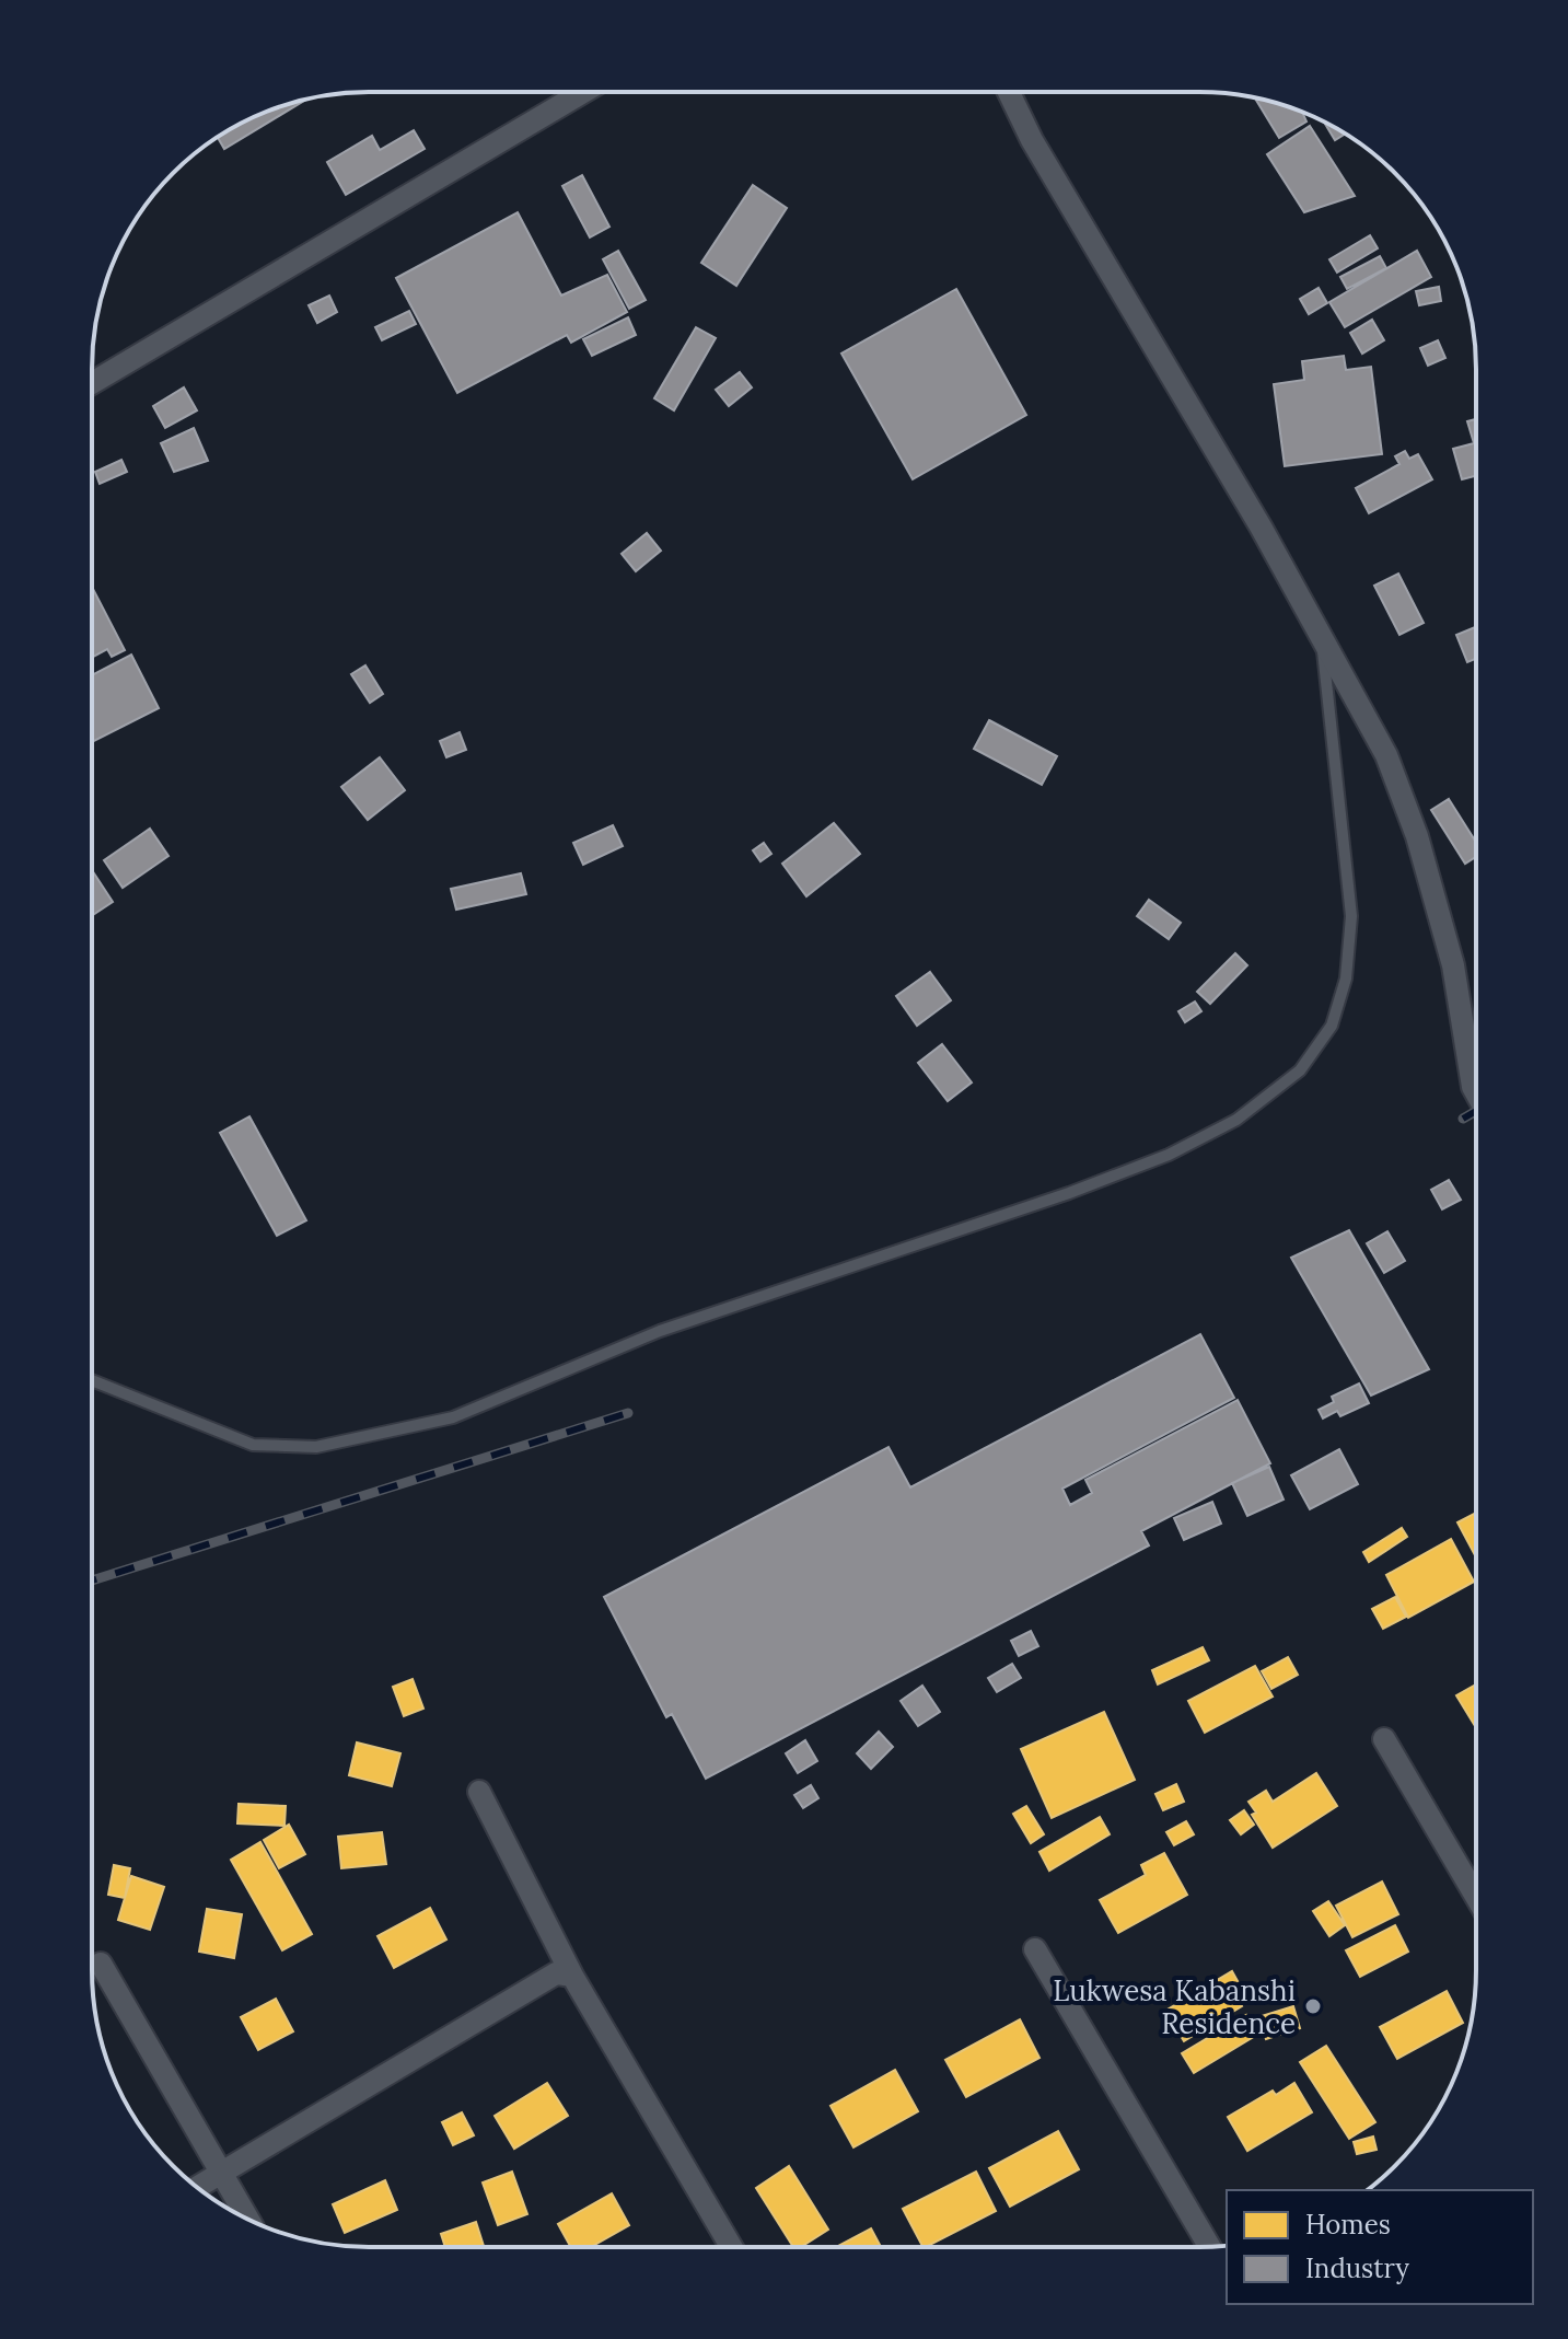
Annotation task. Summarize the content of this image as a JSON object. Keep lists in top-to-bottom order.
{
  "places": ["Lukwesa Kabanshi Residence"],
  "legend": ["Homes", "Industry"]
}
